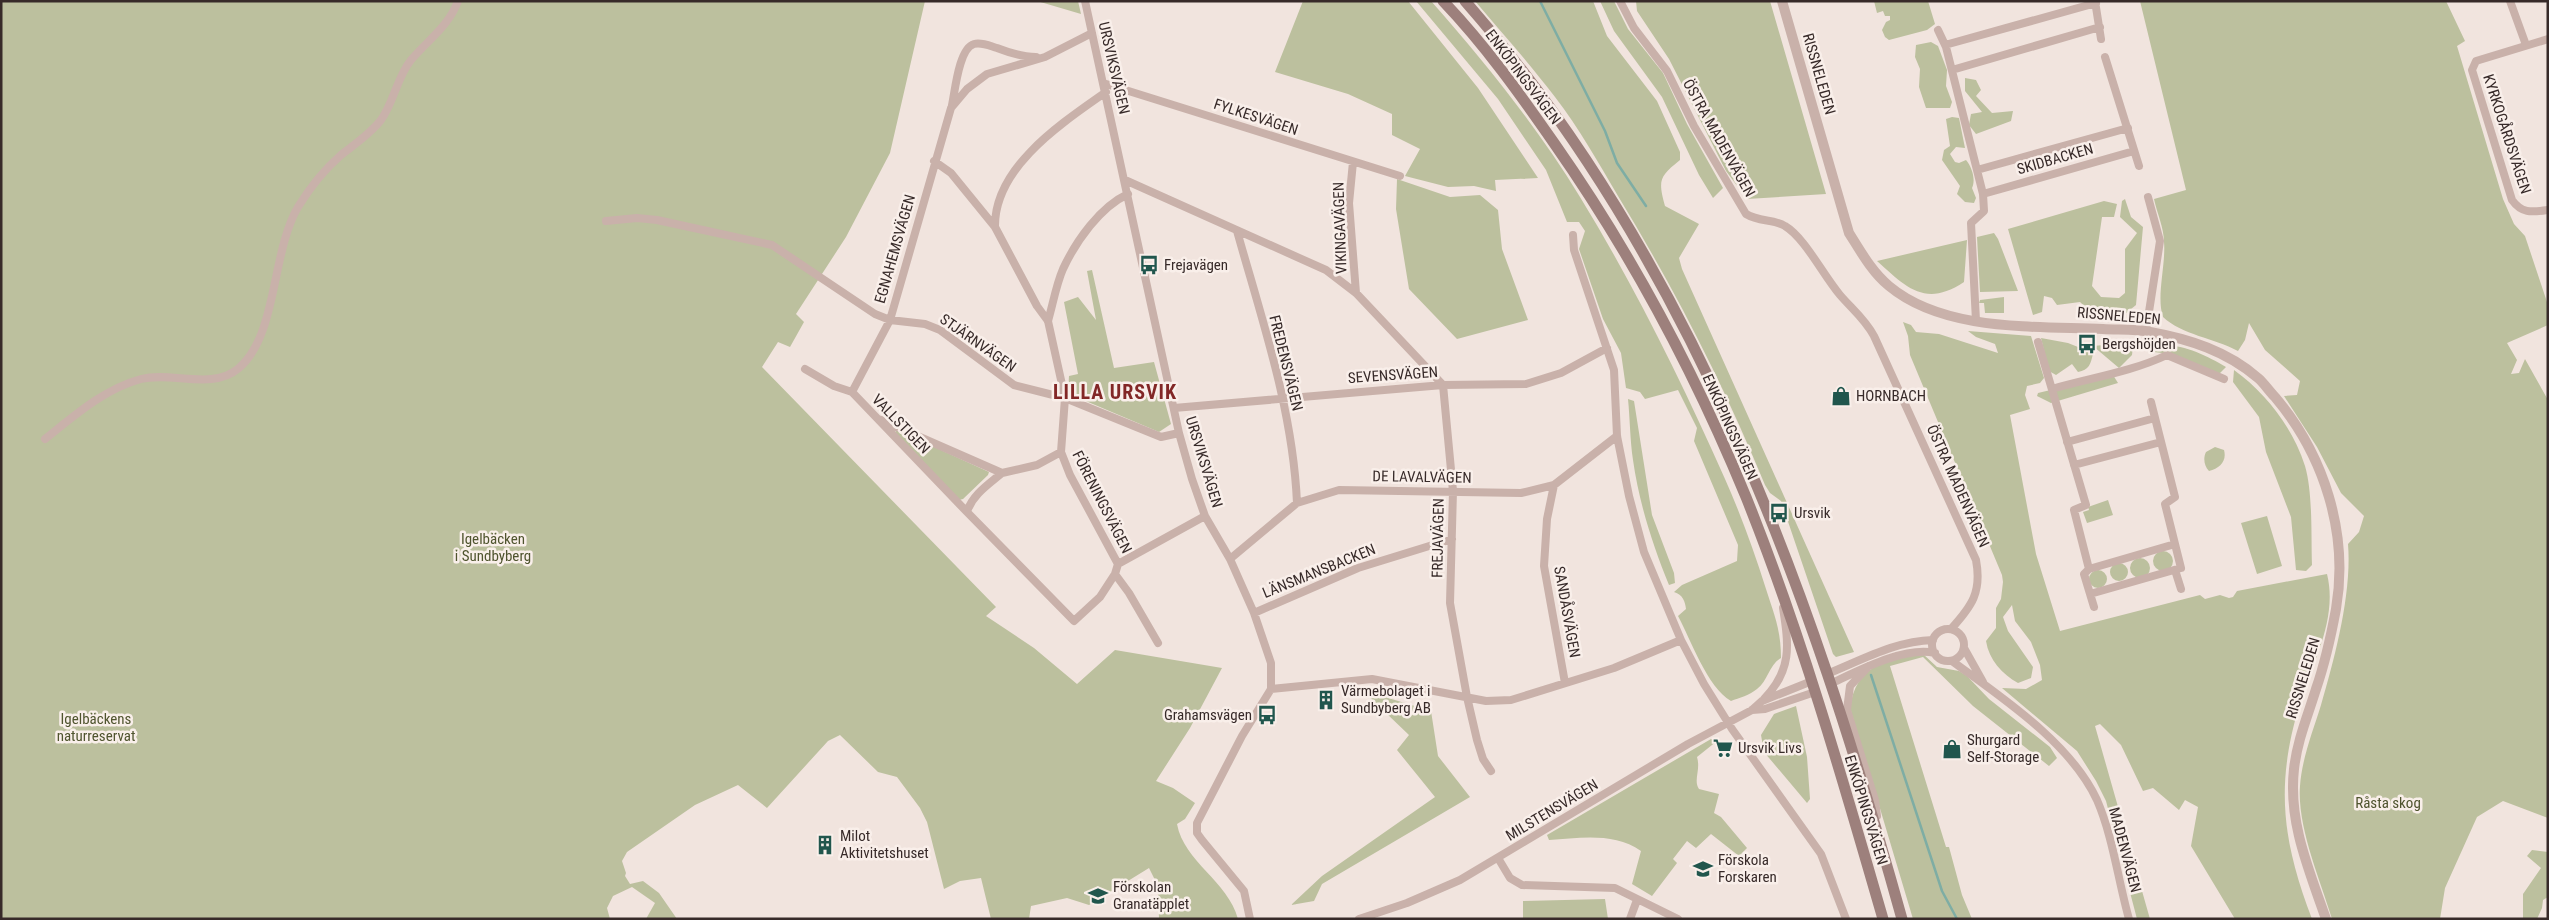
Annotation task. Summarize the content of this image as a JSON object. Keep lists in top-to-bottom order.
{
  "streets": {
    "main road": ["ENKÖPINGSVÄGEN"],
    "street": [
      "URSVIKSVÄGEN",
      "RISSNELEDEN",
      "FYLKESVÄGEN",
      "KYRKOGÅRDSVÄGEN",
      "ÖSTRA MADENVÄGEN",
      "SKIDBACKEN",
      "VIKINGAVÄGEN",
      "EGNAHEMSVÄGEN",
      "STJÄRNVÄGEN",
      "FREDENSVÄGEN",
      "SEVENSVÄGEN",
      "VALLSTIGEN",
      "DE LAVALVÄGEN",
      "FÖRENINGSVÄGEN",
      "FREJAVÄGEN",
      "LÄNSMANSBACKEN",
      "SANDÅSVÄGEN",
      "MILSTENSVÄGEN",
      "MADENVÄGEN"
    ]
  },
  "crossings": [
    ["URSVIKSVÄGEN", "FYLKESVÄGEN"],
    ["URSVIKSVÄGEN", "EGNAHEMSVÄGEN"],
    ["URSVIKSVÄGEN", "STJÄRNVÄGEN"],
    ["URSVIKSVÄGEN", "SEVENSVÄGEN"],
    ["URSVIKSVÄGEN", "DE LAVALVÄGEN"],
    ["URSVIKSVÄGEN", "LÄNSMANSBACKEN"],
    ["ENKÖPINGSVÄGEN", "MILSTENSVÄGEN"],
    ["FYLKESVÄGEN", "VIKINGAVÄGEN"],
    ["ÖSTRA MADENVÄGEN", "MADENVÄGEN"],
    ["EGNAHEMSVÄGEN", "STJÄRNVÄGEN"],
    ["EGNAHEMSVÄGEN", "VALLSTIGEN"],
    ["EGNAHEMSVÄGEN", "FÖRENINGSVÄGEN"],
    ["STJÄRNVÄGEN", "FÖRENINGSVÄGEN"],
    ["FREDENSVÄGEN", "SEVENSVÄGEN"],
    ["FREDENSVÄGEN", "DE LAVALVÄGEN"],
    ["SEVENSVÄGEN", "FREJAVÄGEN"],
    ["VALLSTIGEN", "FÖRENINGSVÄGEN"],
    ["DE LAVALVÄGEN", "FREJAVÄGEN"],
    ["DE LAVALVÄGEN", "SANDÅSVÄGEN"],
    ["FREJAVÄGEN", "LÄNSMANSBACKEN"]
  ],
  "districts": ["LILLA URSVIK"],
  "parks": ["Igelbäcken i Sundbyberg", "Igelbäckens naturreservat", "Råsta skog"],
  "places": {
    "bus stop": [
      "Frejavägen",
      "Bergshöjden",
      "Ursvik",
      "Grahamsvägen"
    ],
    "shop": ["HORNBACH", "Shurgard Self-Storage"],
    "building": ["Värmebolaget i Sundbyberg AB", "Milot Aktivitetshuset"],
    "supermarket": ["Ursvik Livs"],
    "school or university": ["Förskola Forskaren", "Förskolan Granatäpplet"]
  }
}
